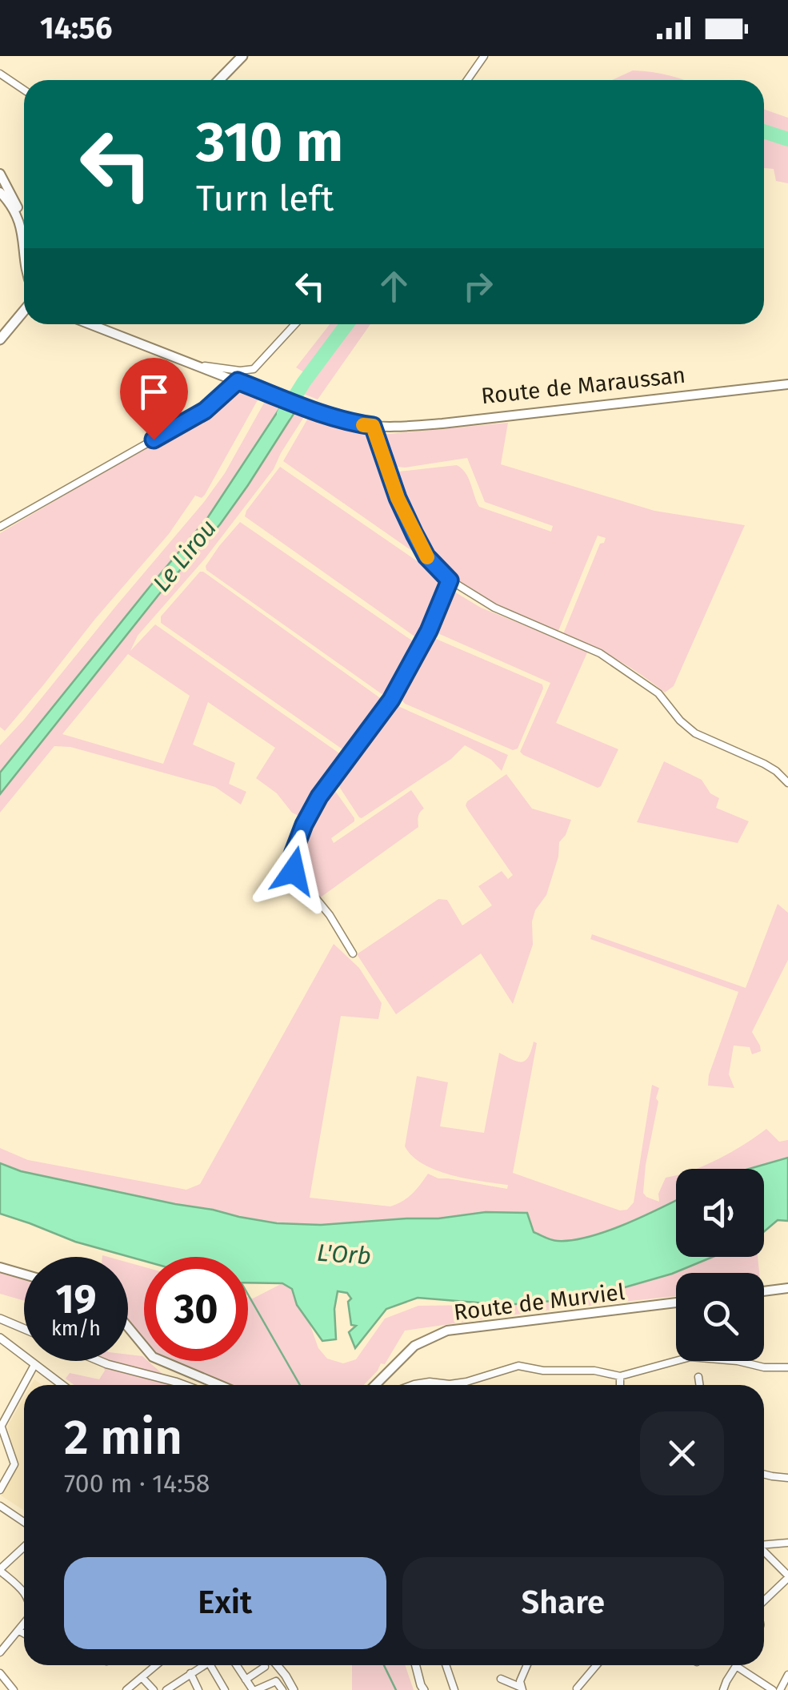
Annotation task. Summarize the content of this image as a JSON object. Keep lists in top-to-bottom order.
{
  "streets": {
    "main road": ["Route de Maraussan", "Route de Murviel"]
  },
  "water": ["Le Lirou", "L'Orb"],
  "page": {
    "status": "14:56",
    "turn": ["310 m", "Turn left"],
    "speed": "19 km/h",
    "limit": "30",
    "heading": ["2 min", "700 m · 14:58"],
    "buttons": ["Exit", "Share"]
  }
}
